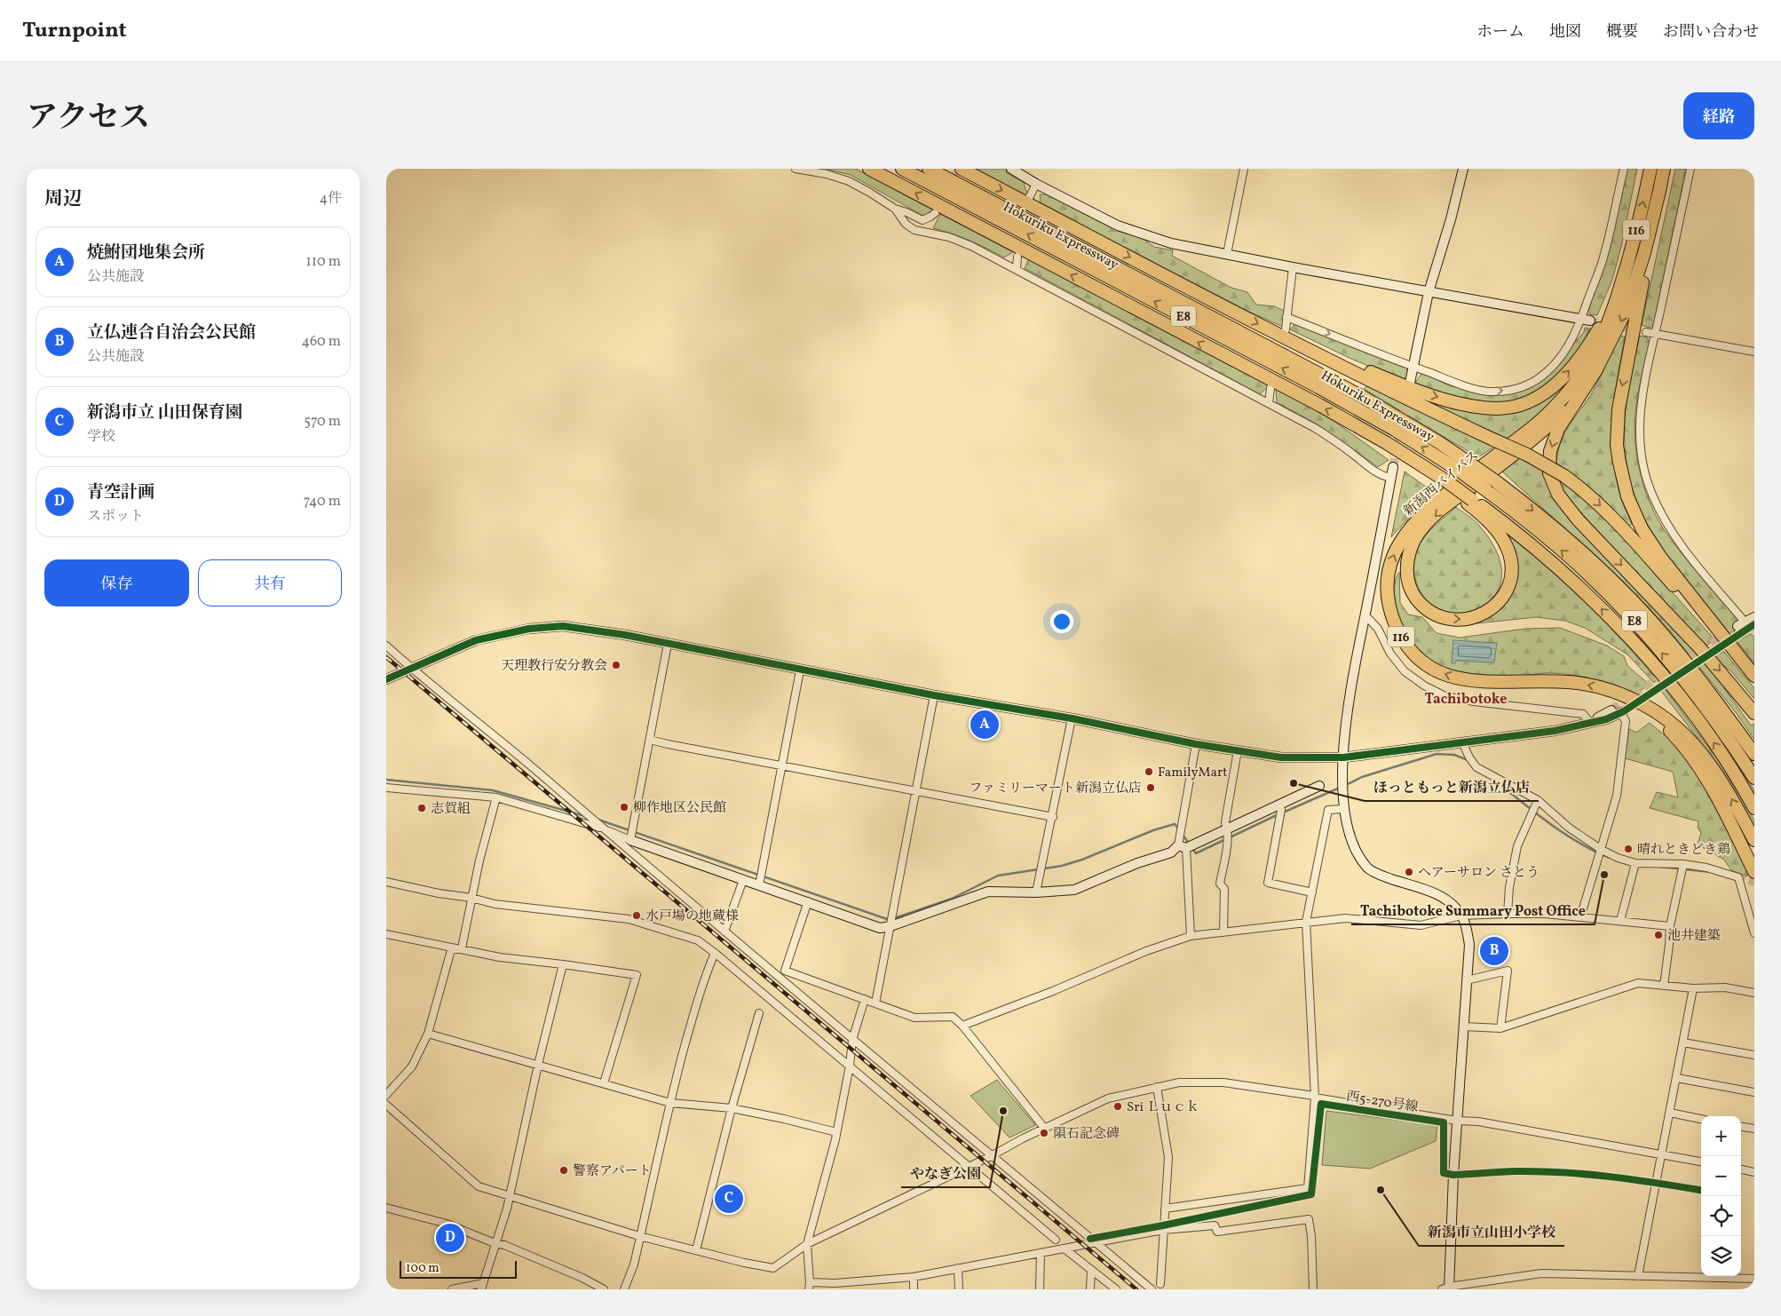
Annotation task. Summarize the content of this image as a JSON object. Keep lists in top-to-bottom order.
{
  "streets": {
    "highway": [
      "116",
      "Hokuriku Expressway",
      "E8",
      "新潟西バイパス"
    ],
    "cycle path": ["西5-270号線"]
  },
  "districts": ["Tachibotoke"],
  "places": [
    "天理教行安分教会",
    "FamilyMart",
    "ほっともっと新潟立仏店",
    "ファミリーマート新潟立仏店",
    "柳作地区公民館",
    "志賀組",
    "晴れときどき鶏",
    "ヘアーサロン さとう",
    "Tachibotoke Summary Post Office",
    "水戸場の地蔵様",
    "池井建築",
    "Sri Ｌｕｃｋ",
    "やなぎ公園",
    "隕石記念碑",
    "警察アパート",
    "新潟市立山田小学校"
  ],
  "scale_bar": "100 m",
  "page": {
    "header": "Turnpoint",
    "nav": [
      "ホーム",
      "地図",
      "概要",
      "お問い合わせ"
    ],
    "title": "アクセス",
    "buttons": [
      "経路",
      ["保存", "共有"]
    ],
    "heading": ["周辺", "4件"],
    "list": [
      {
        "mark": "A",
        "name": "焼鮒団地集会所",
        "note": "公共施設",
        "value": "110 m"
      },
      {
        "mark": "B",
        "name": "立仏連合自治会公民館",
        "note": "公共施設",
        "value": "460 m"
      },
      {
        "mark": "C",
        "name": "新潟市立 山田保育園",
        "note": "学校",
        "value": "570 m"
      },
      {
        "mark": "D",
        "name": "青空計画",
        "note": "スポット",
        "value": "740 m"
      }
    ],
    "pins": [
      "A",
      "B",
      "C",
      "D"
    ],
    "map_buttons": ["+", "−"],
    "scale": "100 m"
  }
}
